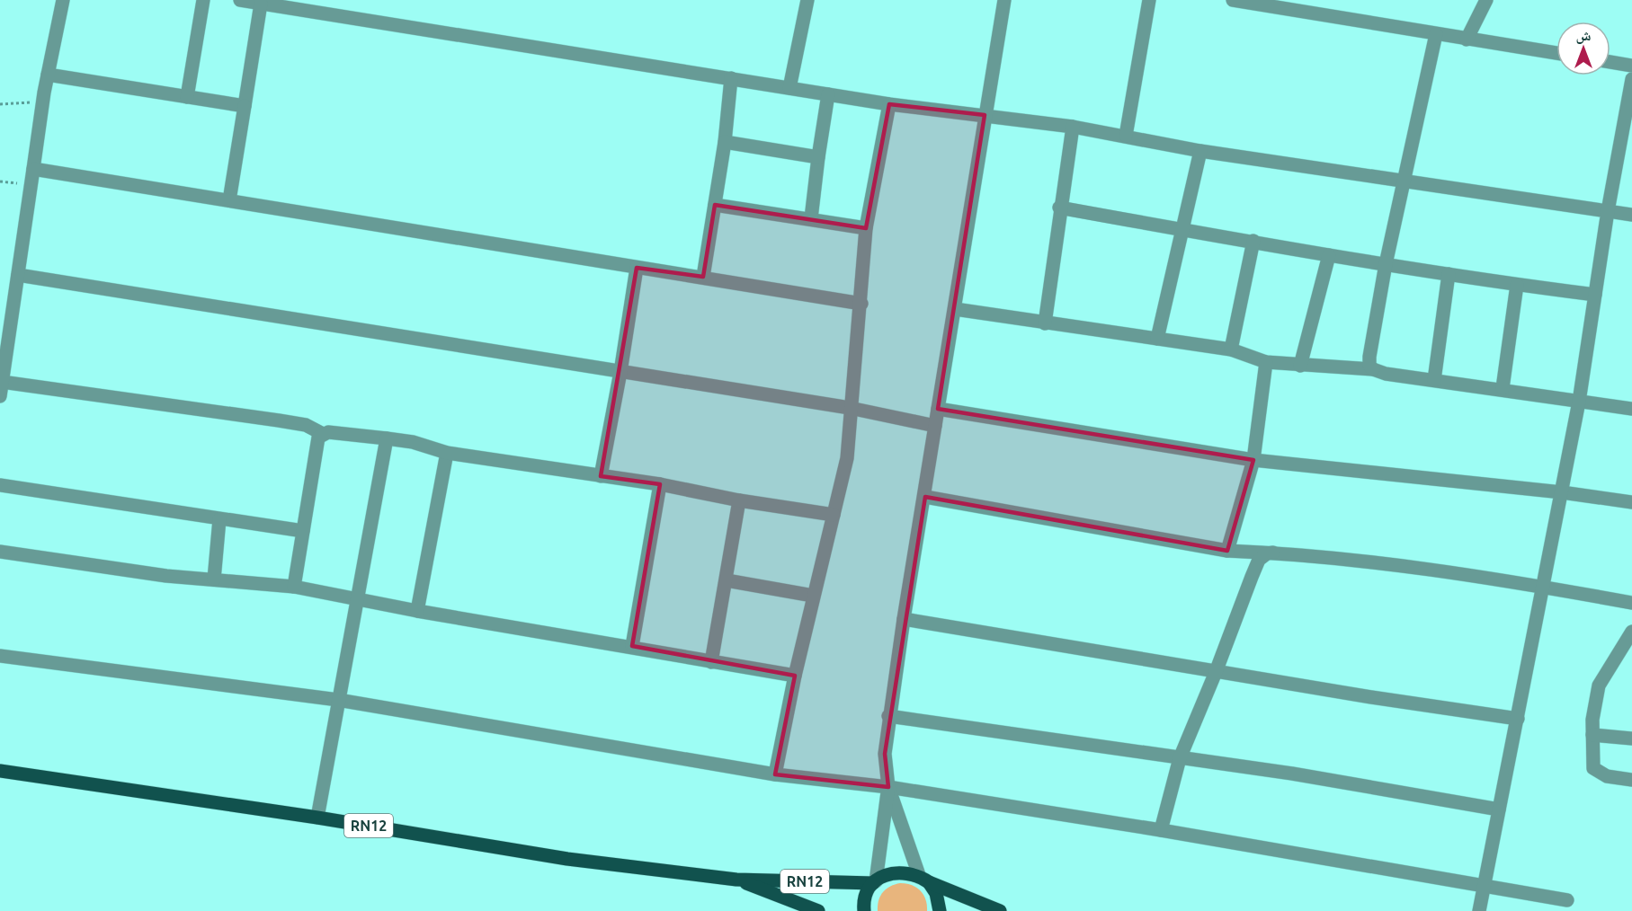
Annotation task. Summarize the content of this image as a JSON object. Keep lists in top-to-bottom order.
{
  "streets": {
    "main road": ["RN12"]
  },
  "north": "top"
}
